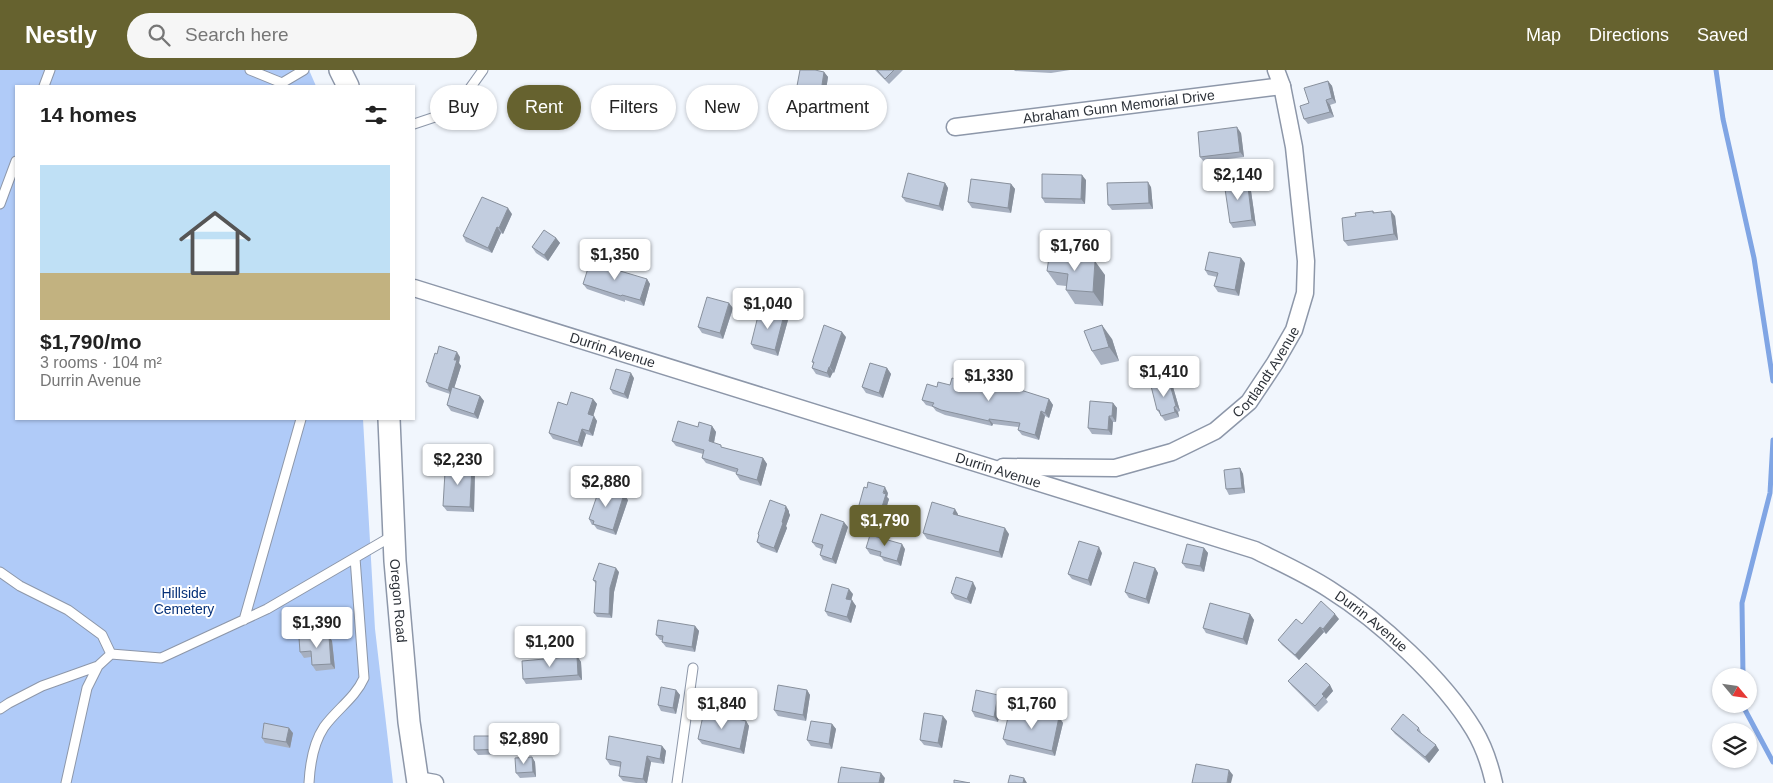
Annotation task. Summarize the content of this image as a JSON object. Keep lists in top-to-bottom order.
{
  "streets": {
    "street": [
      "Abraham Gunn Memorial Drive",
      "Durrin Avenue",
      "Cortlandt Avenue",
      "Oregon Road"
    ]
  },
  "crossings": [
    ["Abraham Gunn Memorial Drive", "Cortlandt Avenue"],
    ["Durrin Avenue", "Cortlandt Avenue"]
  ],
  "parks": ["Hillside Cemetery"],
  "north": "bottom right",
  "page": {
    "header": "Nestly",
    "search": "Search here",
    "nav": ["Map", "Directions", "Saved"],
    "chip": [
      "Buy",
      "Rent",
      "Filters",
      "New",
      "Apartment"
    ],
    "heading": "14 homes",
    "list": [
      {
        "name": "$1,790/mo",
        "note": "3 rooms · 104 m² · Durrin Avenue"
      }
    ],
    "price": [
      "$2,140",
      "$1,760",
      "$1,350",
      "$1,040",
      "$1,410",
      "$1,330",
      "$2,230",
      "$2,880",
      "$1,790",
      "$1,390",
      "$1,200",
      "$1,840",
      "$1,760",
      "$2,890"
    ]
  }
}
